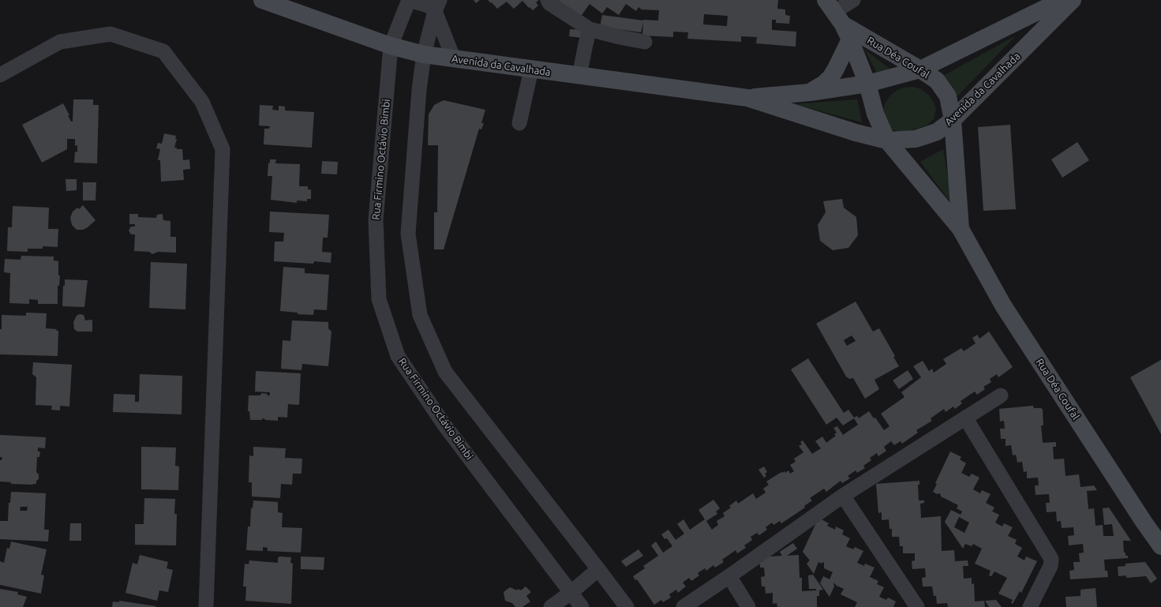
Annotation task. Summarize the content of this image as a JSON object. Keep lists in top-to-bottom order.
{
  "streets": {
    "main road": ["Rua Déa Coufal", "Avenida da Cavalhada"],
    "street": ["Rua Firmino Octávio Bimbi"]
  },
  "crossings": [
    ["Rua Déa Coufal", "Avenida da Cavalhada"],
    ["Avenida da Cavalhada", "Rua Firmino Octávio Bimbi"]
  ]
}
